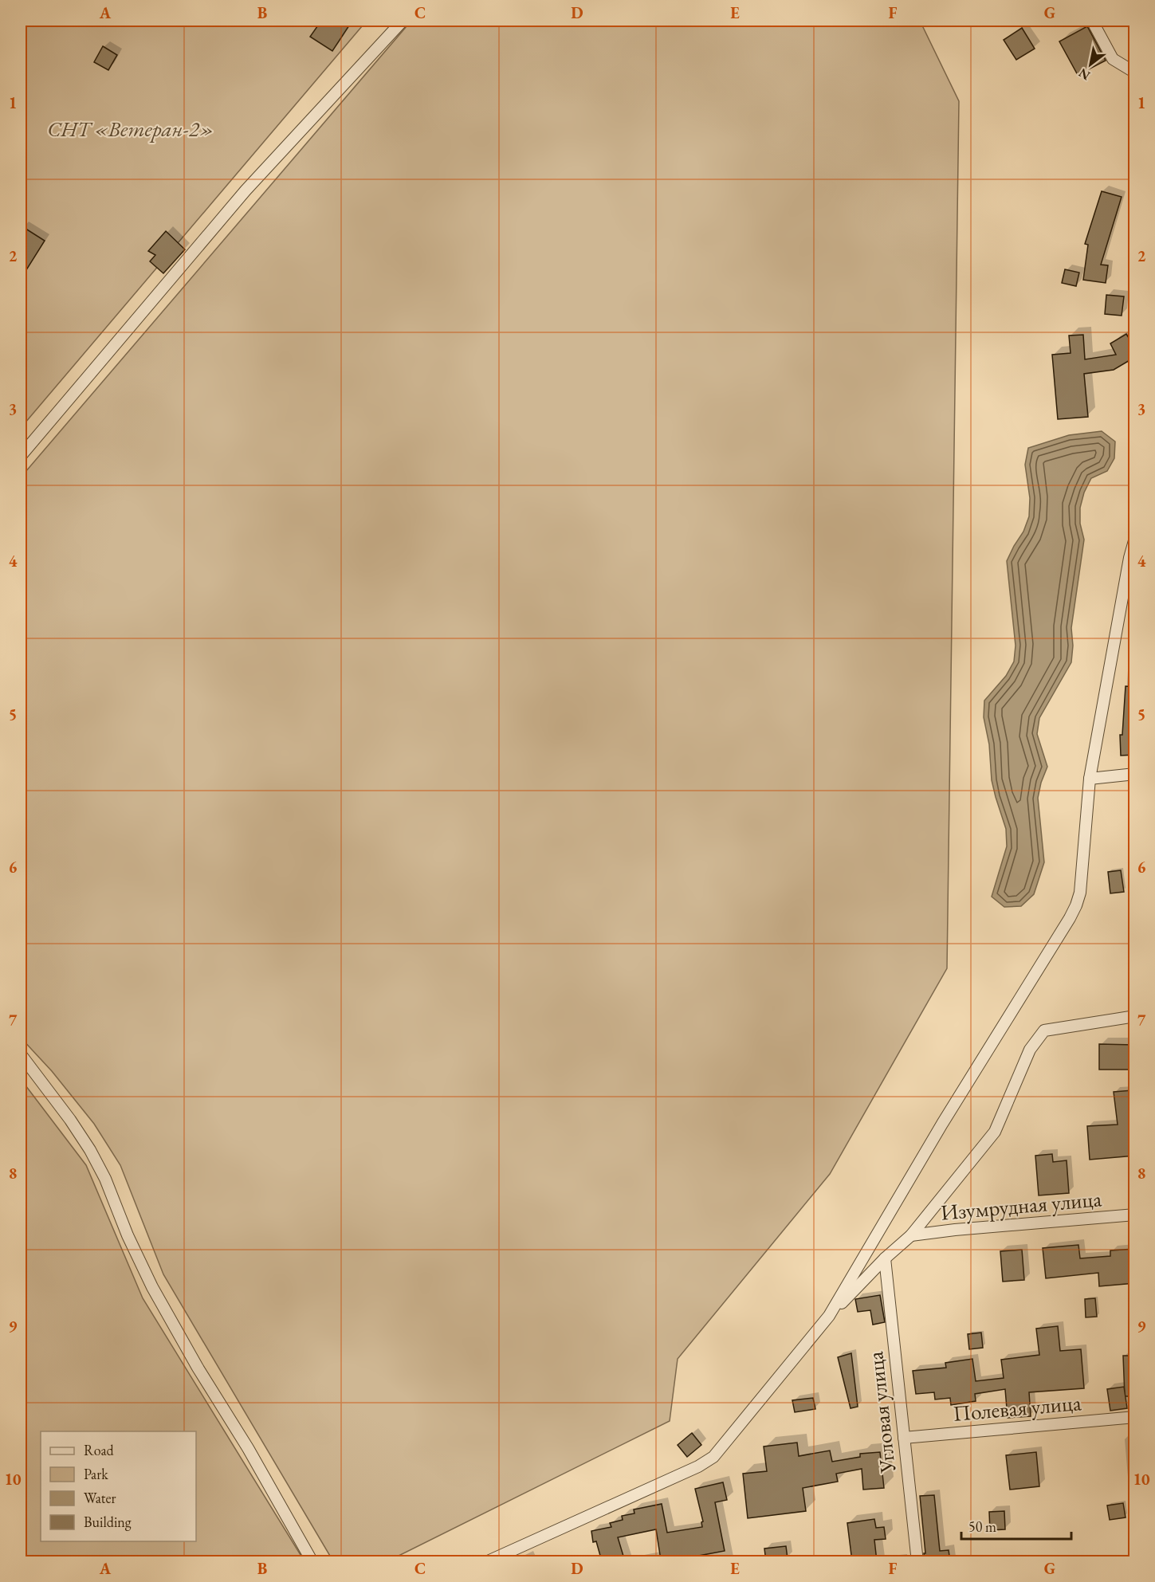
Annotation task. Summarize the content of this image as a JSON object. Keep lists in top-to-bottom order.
{
  "streets": {
    "street": ["Изумрудная улица", "Полевая улица", "Угловая улица"]
  },
  "crossings": [
    ["Полевая улица", "Угловая улица"]
  ],
  "parks": ["СНТ «Ветеран-2»"],
  "legend": [
    "Road",
    "Park",
    "Water",
    "Building"
  ],
  "scale_bar": "50 m",
  "north": "bottom left",
  "grid": {
    "columns": [
      "A",
      "B",
      "C",
      "D",
      "E",
      "F",
      "G"
    ],
    "rows": [
      "1",
      "2",
      "3",
      "4",
      "5",
      "6",
      "7",
      "8",
      "9",
      "10"
    ]
  }
}
